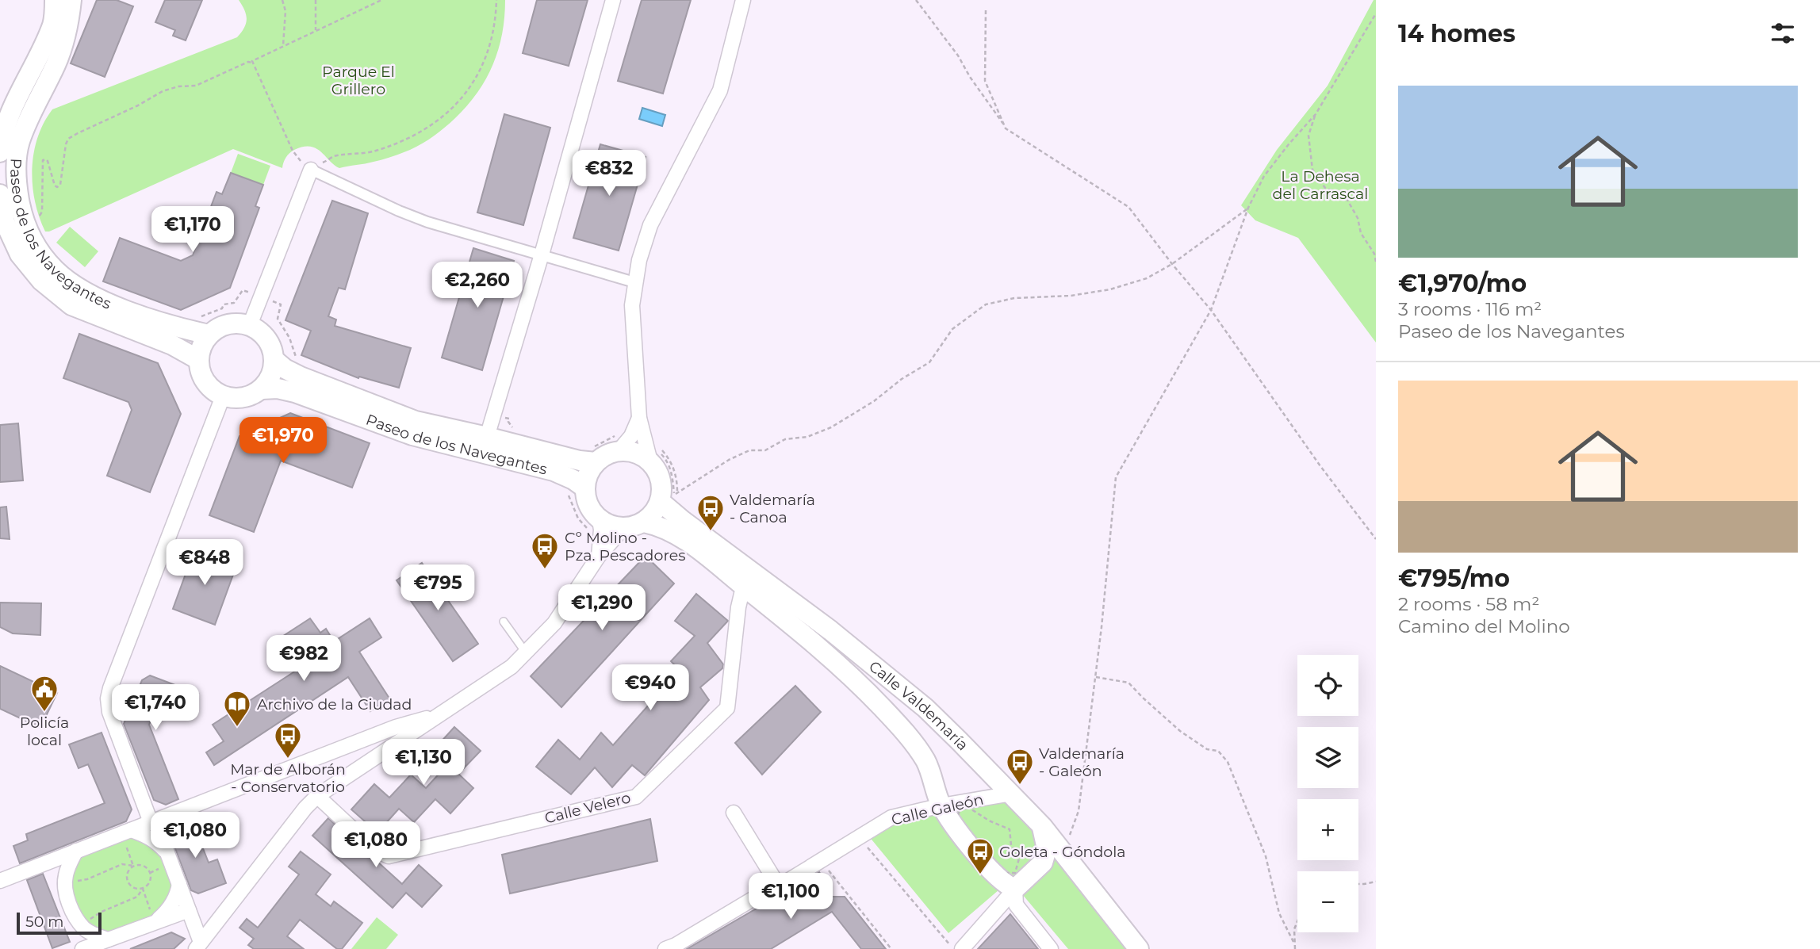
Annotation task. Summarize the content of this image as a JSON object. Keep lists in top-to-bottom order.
{
  "streets": {
    "main road": ["Paseo de los Navegantes", "Calle Valdemaría"],
    "street": ["Calle Velero", "Calle Galeón"]
  },
  "crossings": [
    ["Calle Valdemaría", "Calle Velero"],
    ["Calle Valdemaría", "Calle Galeón"]
  ],
  "parks": ["Parque El Grillero", "La Dehesa del Carrascal"],
  "places": {
    "bus stop": [
      "Valdemaría - Canoa",
      "Cº Molino - Pza. Pescadores",
      "Mar de Alborán - Conservatorio",
      "Valdemaría - Galeón",
      "Goleta - Góndola"
    ],
    "public building": ["Policía local"],
    "library": ["Archivo de la Ciudad"]
  },
  "scale_bar": "50 m",
  "page": {
    "heading": "14 homes",
    "list": [
      {
        "name": "€1,970/mo",
        "note": "3 rooms · 116 m² · Paseo de los Navegantes"
      },
      {
        "name": "€795/mo",
        "note": "2 rooms · 58 m² · Camino del Molino"
      }
    ],
    "price": [
      "€832",
      "€1,170",
      "€2,260",
      "€1,970",
      "€848",
      "€795",
      "€1,290",
      "€982",
      "€940",
      "€1,740",
      "€1,130",
      "€1,080",
      "€1,080",
      "€1,100"
    ],
    "map_buttons": ["+", "−"],
    "scale": "50 m"
  }
}
